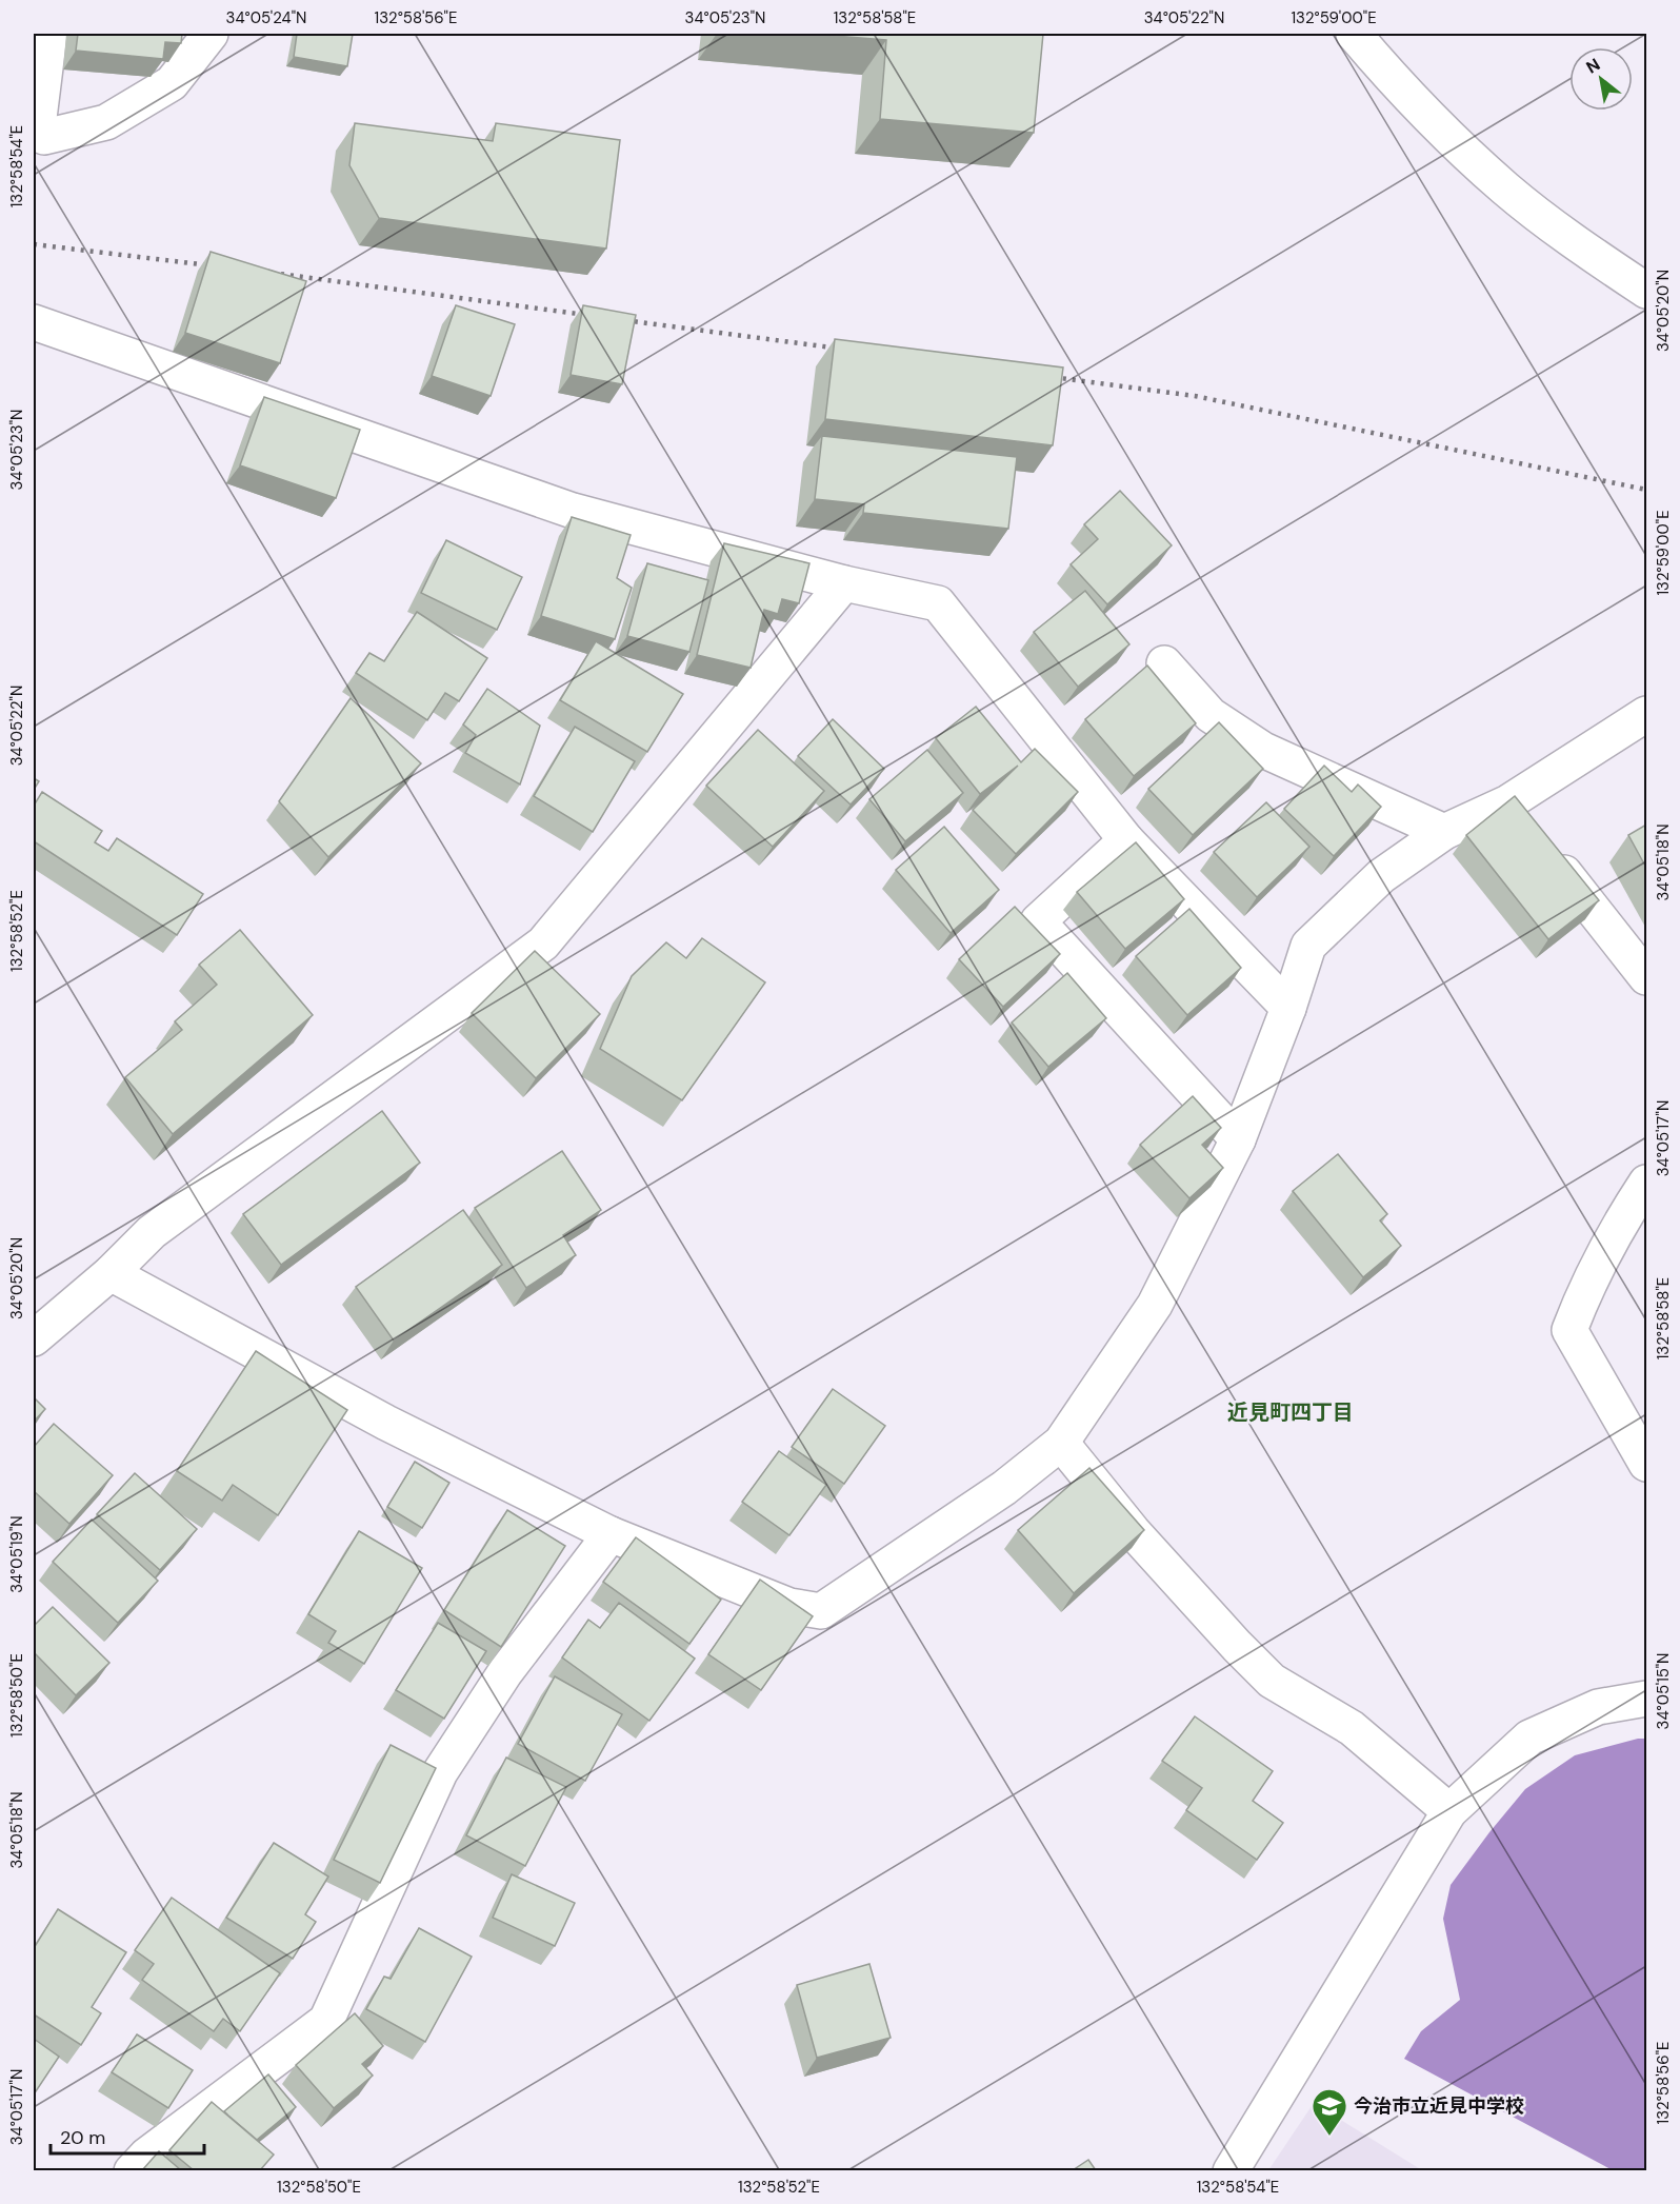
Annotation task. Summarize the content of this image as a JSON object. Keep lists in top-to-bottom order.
{
  "districts": ["近見町四丁目"],
  "places": {
    "school or university": ["今治市立近見中学校"]
  },
  "scale_bar": "20 m",
  "north": "top left",
  "coordinates": [
    "34°05'24\"N",
    "132°58'56\"E",
    "34°05'23\"N",
    "132°58'58\"E",
    "34°05'22\"N",
    "132°59'00\"E",
    "132°58'54\"E",
    "34°05'20\"N",
    "34°05'18\"N",
    "132°58'52\"E",
    "34°05'17\"N",
    "34°05'19\"N",
    "34°05'15\"N",
    "132°58'50\"E"
  ]
}
